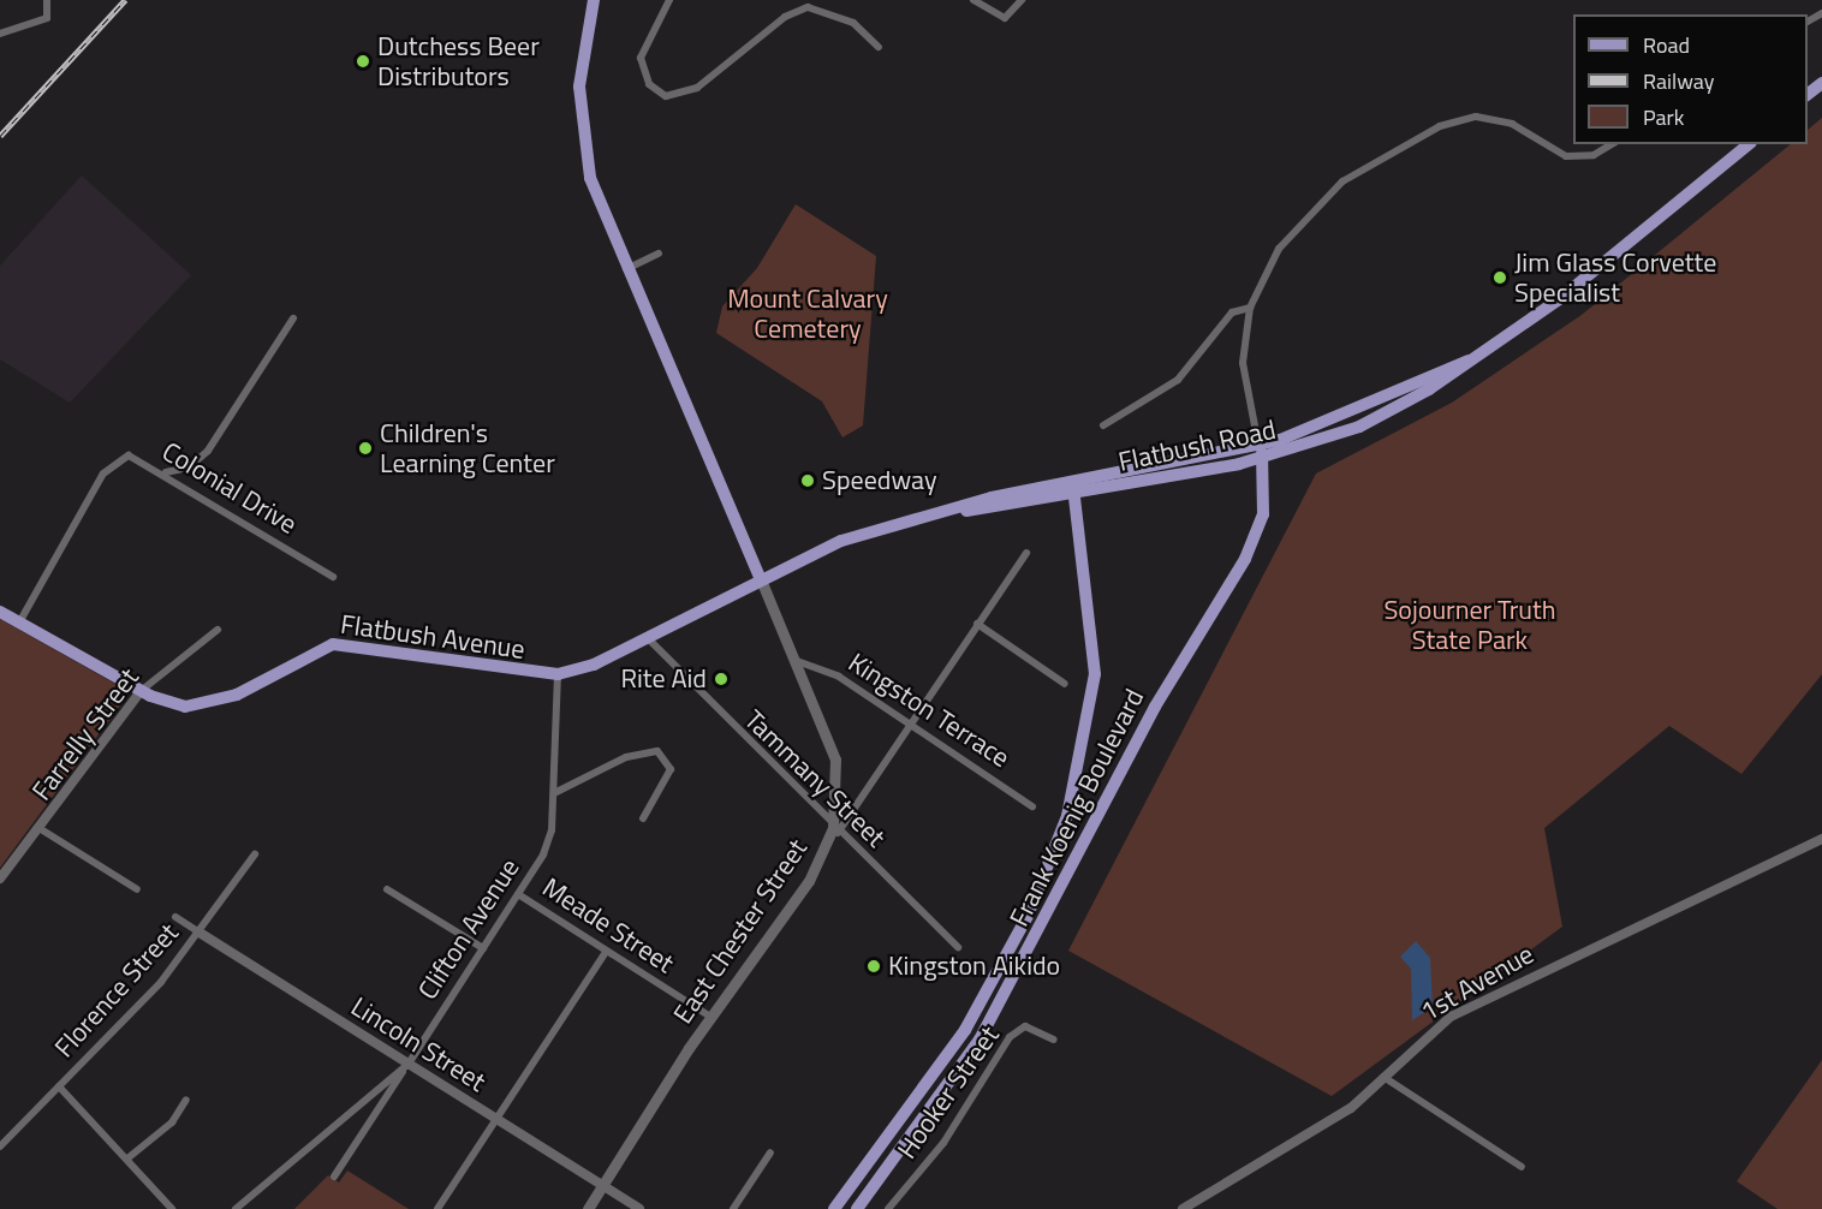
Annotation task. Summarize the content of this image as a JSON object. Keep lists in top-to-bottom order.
{
  "streets": {
    "main road": [
      "Flatbush Road",
      "Flatbush Avenue",
      "Frank Koenig Boulevard",
      "East Chester Street"
    ],
    "street": [
      "Colonial Drive",
      "Kingston Terrace",
      "Farrelly Street",
      "Tammany Street",
      "Meade Street",
      "Clifton Avenue",
      "1st Avenue",
      "Florence Street",
      "Lincoln Street",
      "Hooker Street"
    ]
  },
  "crossings": [
    ["Flatbush Road", "Flatbush Avenue"],
    ["Flatbush Road", "Frank Koenig Boulevard"],
    ["Colonial Drive", "Flatbush Avenue"],
    ["Flatbush Avenue", "Farrelly Street"],
    ["Flatbush Avenue", "Tammany Street"],
    ["Flatbush Avenue", "Clifton Avenue"],
    ["Flatbush Avenue", "East Chester Street"],
    ["Kingston Terrace", "East Chester Street"],
    ["Tammany Street", "East Chester Street"],
    ["Meade Street", "Clifton Avenue"],
    ["Meade Street", "East Chester Street"],
    ["Clifton Avenue", "Lincoln Street"],
    ["East Chester Street", "Lincoln Street"],
    ["Florence Street", "Lincoln Street"]
  ],
  "parks": ["Mount Calvary Cemetery", "Sojourner Truth State Park"],
  "places": [
    "Dutchess Beer Distributors",
    "Jim Glass Corvette Specialist",
    "Children's Learning Center",
    "Speedway",
    "Rite Aid",
    "Kingston Aikido"
  ],
  "legend": ["Road", "Railway", "Park"]
}
